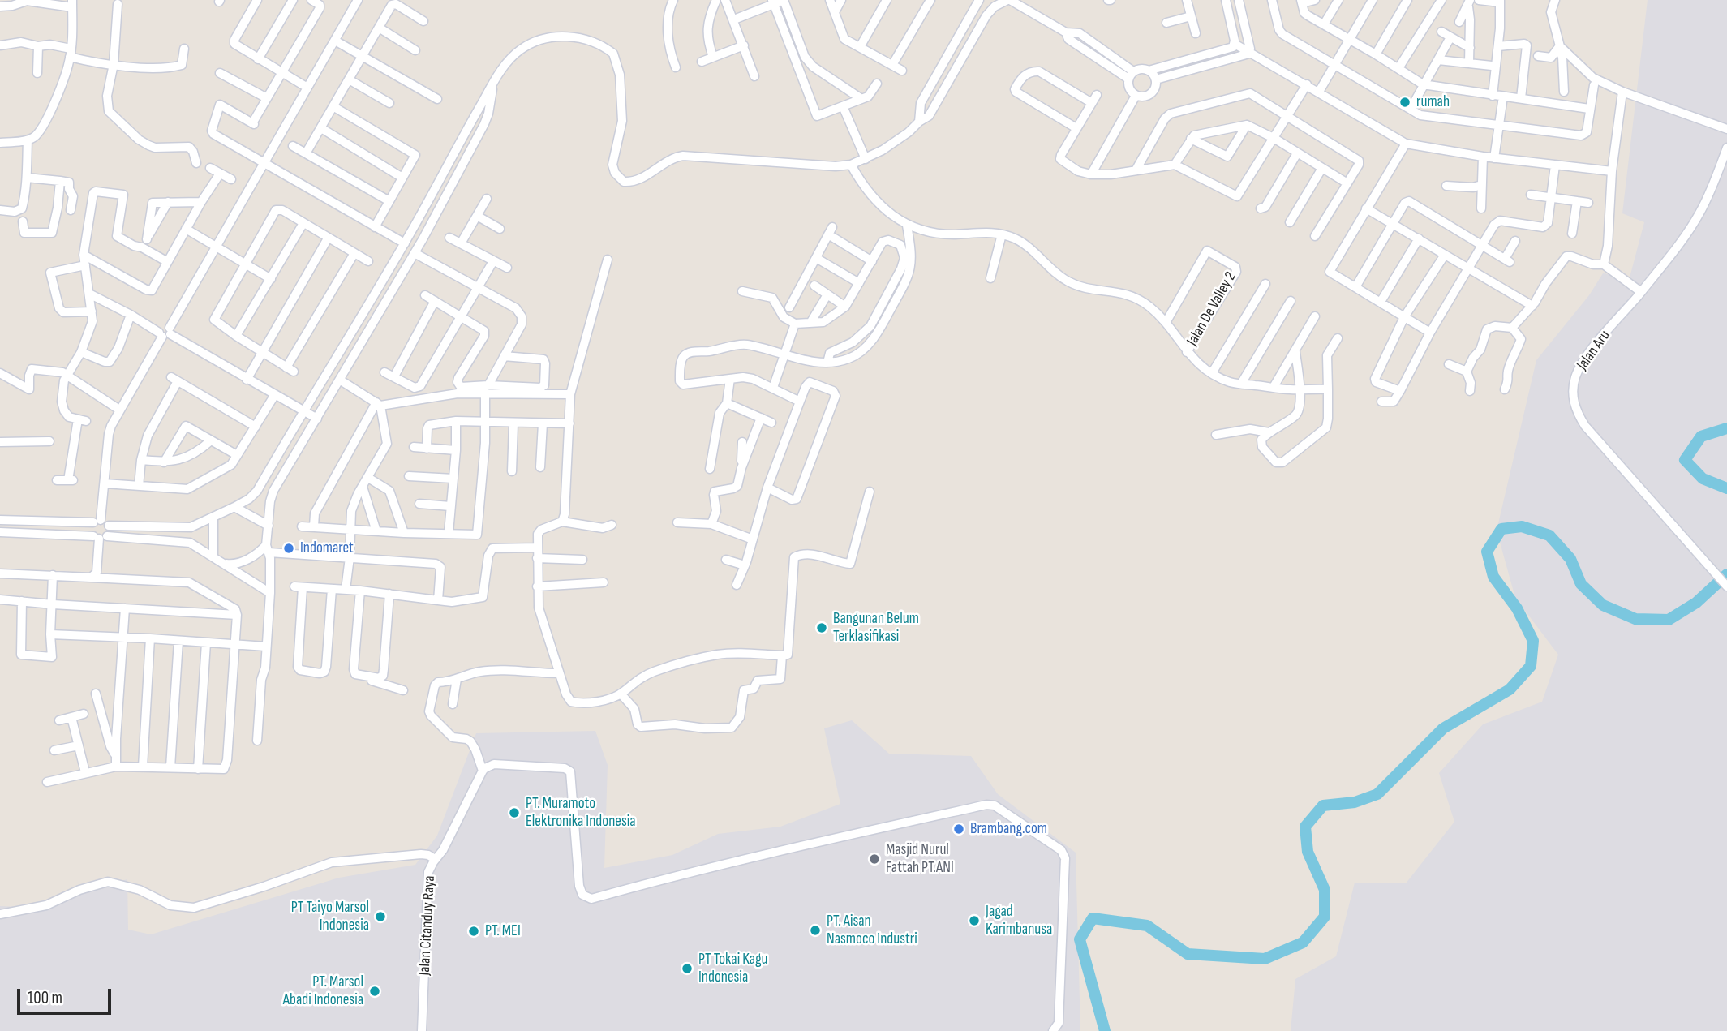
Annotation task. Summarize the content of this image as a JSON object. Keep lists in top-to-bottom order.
{
  "streets": {
    "street": ["Jalan De Valley 2", "Jalan Aru", "Jalan Citanduy Raya"]
  },
  "places": [
    "rumah",
    "Indomaret",
    "Bangunan Belum Terklasifikasi",
    "PT. Muramoto Elektronika Indonesia",
    "Brambang.com",
    "Masjid Nurul Fattah PT.ANI",
    "PT Taiyo Marsol Indonesia",
    "Jagad Karimbanusa",
    "PT. Aisan Nasmoco Industri",
    "PT. MEI",
    "PT Tokai Kagu Indonesia",
    "PT. Marsol Abadi Indonesia"
  ],
  "scale_bar": "100 m"
}
